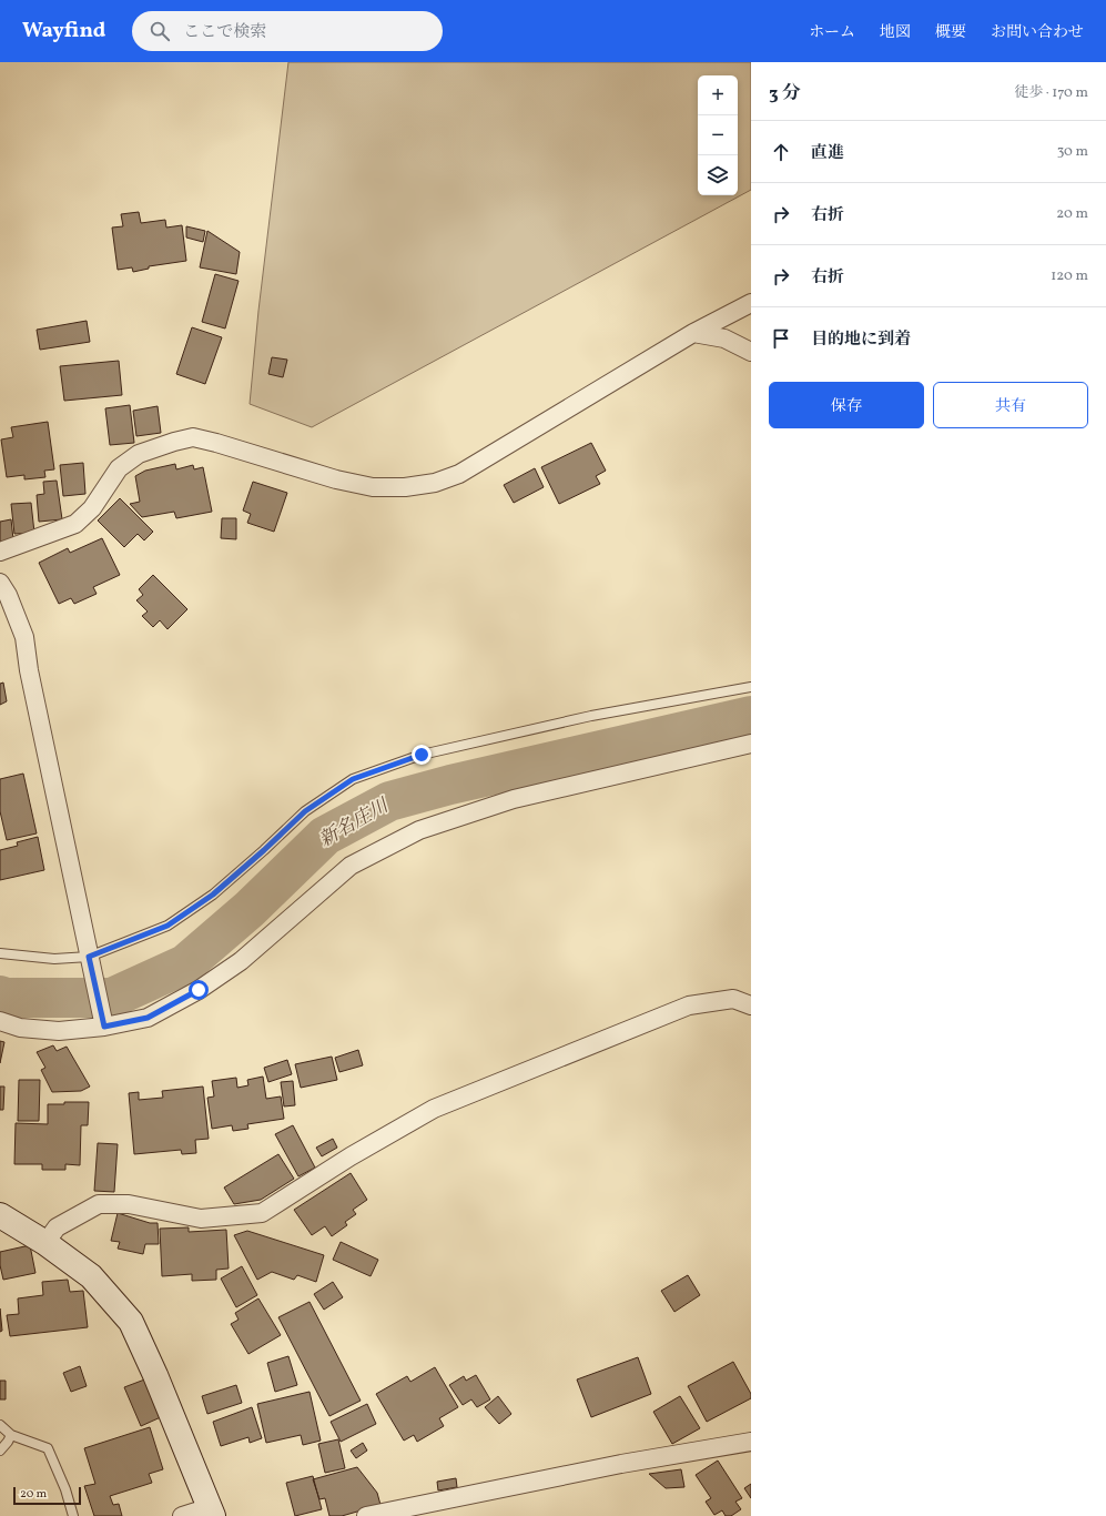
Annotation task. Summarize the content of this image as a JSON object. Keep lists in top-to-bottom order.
{
  "water": ["新名庄川"],
  "scale_bar": "20 m",
  "page": {
    "header": "Wayfind",
    "search": "ここで検索",
    "nav": [
      "ホーム",
      "地図",
      "概要",
      "お問い合わせ"
    ],
    "heading": ["3 分", "徒歩 · 170 m"],
    "map_buttons": ["+", "−"],
    "list": [
      ["直進", "30 m"],
      ["右折", "20 m"],
      ["右折", "120 m"],
      "目的地に到着"
    ],
    "buttons": ["保存", "共有"],
    "scale": "20 m"
  }
}
